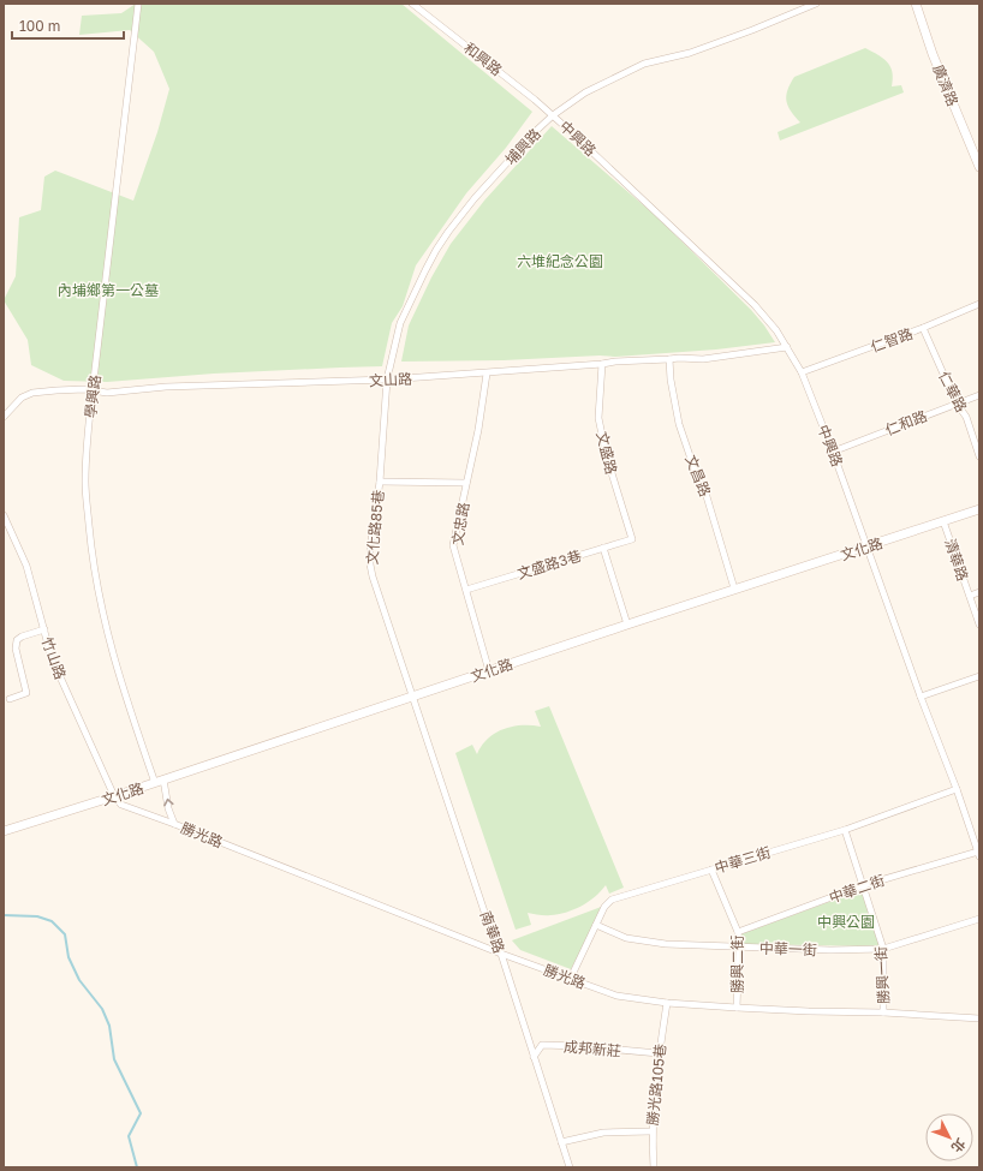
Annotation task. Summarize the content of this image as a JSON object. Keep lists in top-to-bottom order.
{
  "streets": {
    "street": [
      "和興路",
      "廣濟路",
      "中興路",
      "埔興路",
      "仁智路",
      "文山路",
      "仁華路",
      "學興路",
      "仁和路",
      "文盛路",
      "文昌路",
      "文忠路",
      "文化路85巷",
      "文化路",
      "清華路",
      "文盛路3巷",
      "竹山路",
      "勝光路",
      "中華三街",
      "中華二街",
      "南華路",
      "中華一街",
      "勝興二街",
      "勝興一街",
      "成邦新莊",
      "勝光路105巷"
    ]
  },
  "crossings": [
    ["和興路", "中興路"],
    ["和興路", "埔興路"],
    ["中興路", "埔興路"],
    ["中興路", "仁智路"],
    ["中興路", "文山路"],
    ["中興路", "仁和路"],
    ["中興路", "文化路"],
    ["中興路", "中華三街"],
    ["中興路", "中華二街"],
    ["埔興路", "文山路"],
    ["埔興路", "文化路85巷"],
    ["仁智路", "仁華路"],
    ["文山路", "學興路"],
    ["文山路", "文盛路"],
    ["文山路", "文昌路"],
    ["文山路", "文忠路"],
    ["文山路", "文化路85巷"],
    ["仁華路", "仁和路"],
    ["學興路", "文化路"],
    ["學興路", "勝光路"],
    ["文盛路", "文盛路3巷"],
    ["文昌路", "文化路"],
    ["文忠路", "文化路"],
    ["文忠路", "文盛路3巷"],
    ["文化路85巷", "文化路"],
    ["文化路85巷", "南華路"],
    ["文化路", "清華路"],
    ["文化路", "竹山路"],
    ["文化路", "勝光路"],
    ["文化路", "南華路"],
    ["竹山路", "勝光路"],
    ["勝光路", "中華三街"],
    ["勝光路", "南華路"],
    ["勝光路", "勝興二街"],
    ["勝光路", "勝興一街"],
    ["勝光路", "勝光路105巷"],
    ["中華三街", "中華一街"],
    ["中華三街", "勝興二街"],
    ["中華三街", "勝興一街"],
    ["中華二街", "勝興二街"],
    ["中華二街", "勝興一街"],
    ["南華路", "成邦新莊"],
    ["中華一街", "勝興二街"],
    ["中華一街", "勝興一街"],
    ["成邦新莊", "勝光路105巷"]
  ],
  "parks": ["六堆紀念公園", "內埔鄉第一公墓", "中興公園"],
  "scale_bar": "100 m",
  "north": "bottom right"
}
